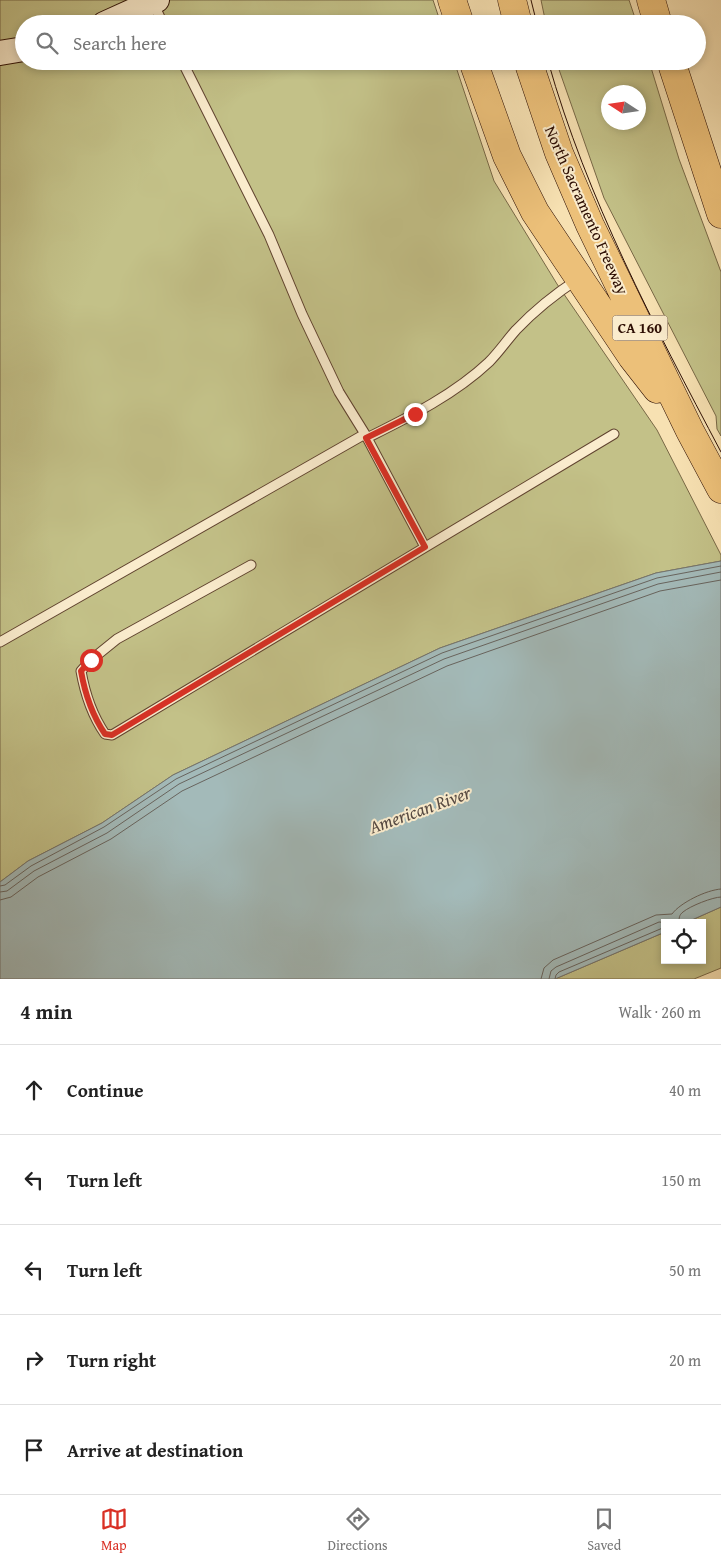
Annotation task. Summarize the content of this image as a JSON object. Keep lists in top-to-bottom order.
{
  "streets": {
    "highway": ["North Sacramento Freeway", "CA 160"]
  },
  "water": ["American River"],
  "north": "left",
  "page": {
    "search": "Search here",
    "heading": ["4 min", "Walk · 260 m"],
    "list": [
      ["Continue", "40 m"],
      ["Turn left", "150 m"],
      ["Turn left", "50 m"],
      ["Turn right", "20 m"],
      "Arrive at destination"
    ],
    "nav": ["Map", "Directions", "Saved"]
  }
}
